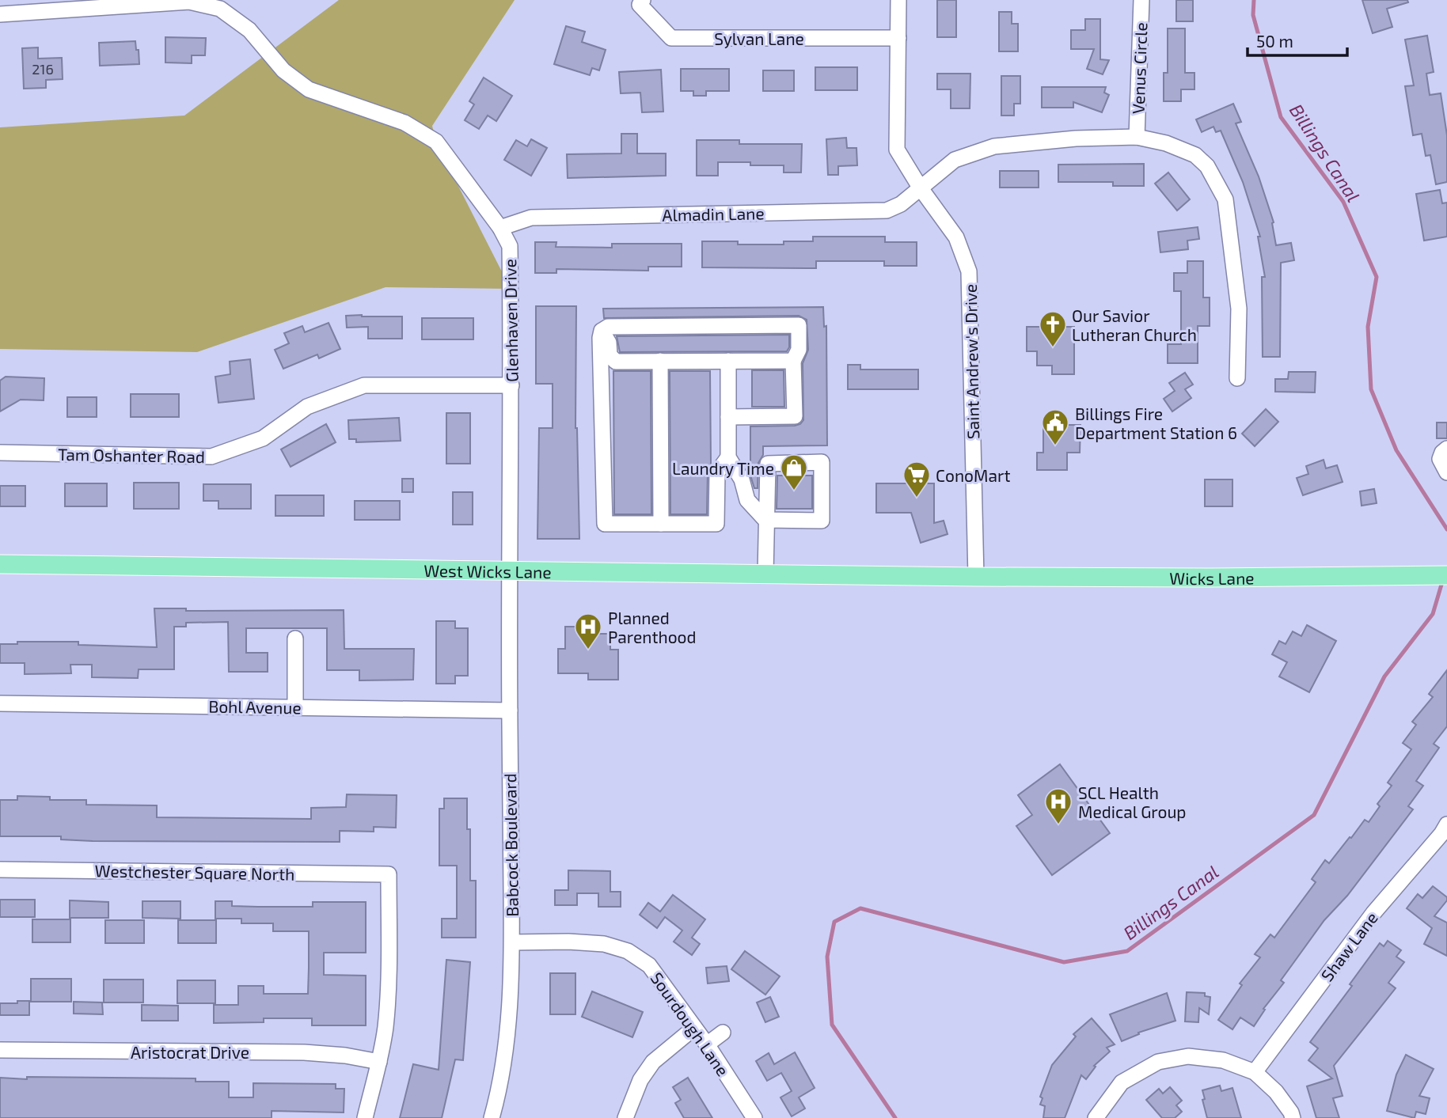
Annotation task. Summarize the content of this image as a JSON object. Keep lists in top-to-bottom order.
{
  "streets": {
    "main road": ["West Wicks Lane", "Wicks Lane"],
    "street": [
      "Sylvan Lane",
      "Venus Circle",
      "Almadin Lane",
      "Glenhaven Drive",
      "Saint Andrew's Drive",
      "Tam Oshanter Road",
      "Bohl Avenue",
      "Babcock Boulevard",
      "Westchester Square North",
      "Shaw Lane",
      "Sourdough Lane",
      "Aristocrat Drive"
    ]
  },
  "crossings": [
    ["Sylvan Lane", "Saint Andrew's Drive"],
    ["Venus Circle", "Almadin Lane"],
    ["Almadin Lane", "Glenhaven Drive"],
    ["Almadin Lane", "Saint Andrew's Drive"],
    ["Glenhaven Drive", "Tam Oshanter Road"],
    ["Glenhaven Drive", "West Wicks Lane"],
    ["Glenhaven Drive", "Babcock Boulevard"],
    ["Saint Andrew's Drive", "West Wicks Lane"],
    ["Saint Andrew's Drive", "Wicks Lane"],
    ["West Wicks Lane", "Wicks Lane"],
    ["West Wicks Lane", "Babcock Boulevard"],
    ["Bohl Avenue", "Babcock Boulevard"],
    ["Babcock Boulevard", "Sourdough Lane"],
    ["Westchester Square North", "Aristocrat Drive"]
  ],
  "water": ["Billings Canal"],
  "places": {
    "church": ["Our Savior Lutheran Church"],
    "public building": ["Billings Fire Department Station 6"],
    "shop": ["Laundry Time"],
    "supermarket": ["ConoMart"],
    "hospital": ["Planned Parenthood", "SCL Health Medical Group"]
  },
  "house_numbers": ["216"],
  "scale_bar": "50 m"
}
